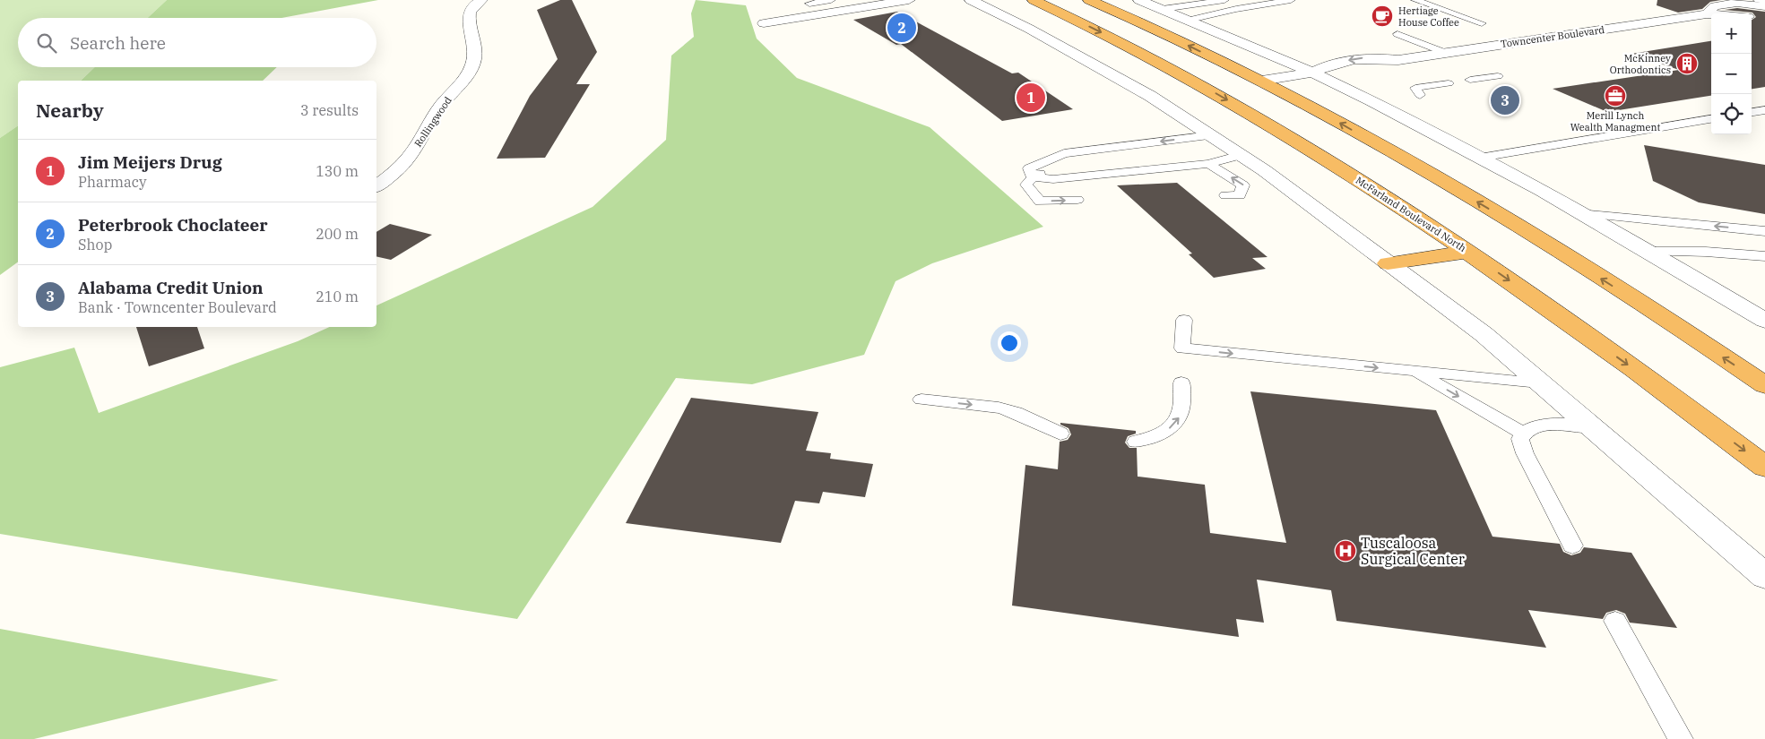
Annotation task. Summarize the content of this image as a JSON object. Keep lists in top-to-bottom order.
{
  "streets": {
    "highway": ["McFarland Boulevard North"],
    "street": ["Towncenter Boulevard", "Rollingwood"]
  },
  "places": {
    "cafe": ["Hertiage House Coffee"],
    "building": ["McKinney Orthodontics"],
    "office": ["Merill Lynch Wealth Managment"],
    "hospital": ["Tuscaloosa Surgical Center"]
  },
  "page": {
    "pins": ["2", "1", "3"],
    "map_buttons": ["+", "−"],
    "search": "Search here",
    "heading": ["Nearby", "3 results"],
    "list": [
      {
        "mark": "1",
        "name": "Jim Meijers Drug",
        "note": "Pharmacy",
        "value": "130 m"
      },
      {
        "mark": "2",
        "name": "Peterbrook Choclateer",
        "note": "Shop",
        "value": "200 m"
      },
      {
        "mark": "3",
        "name": "Alabama Credit Union",
        "note": "Bank · Towncenter Boulevard",
        "value": "210 m"
      }
    ]
  }
}
